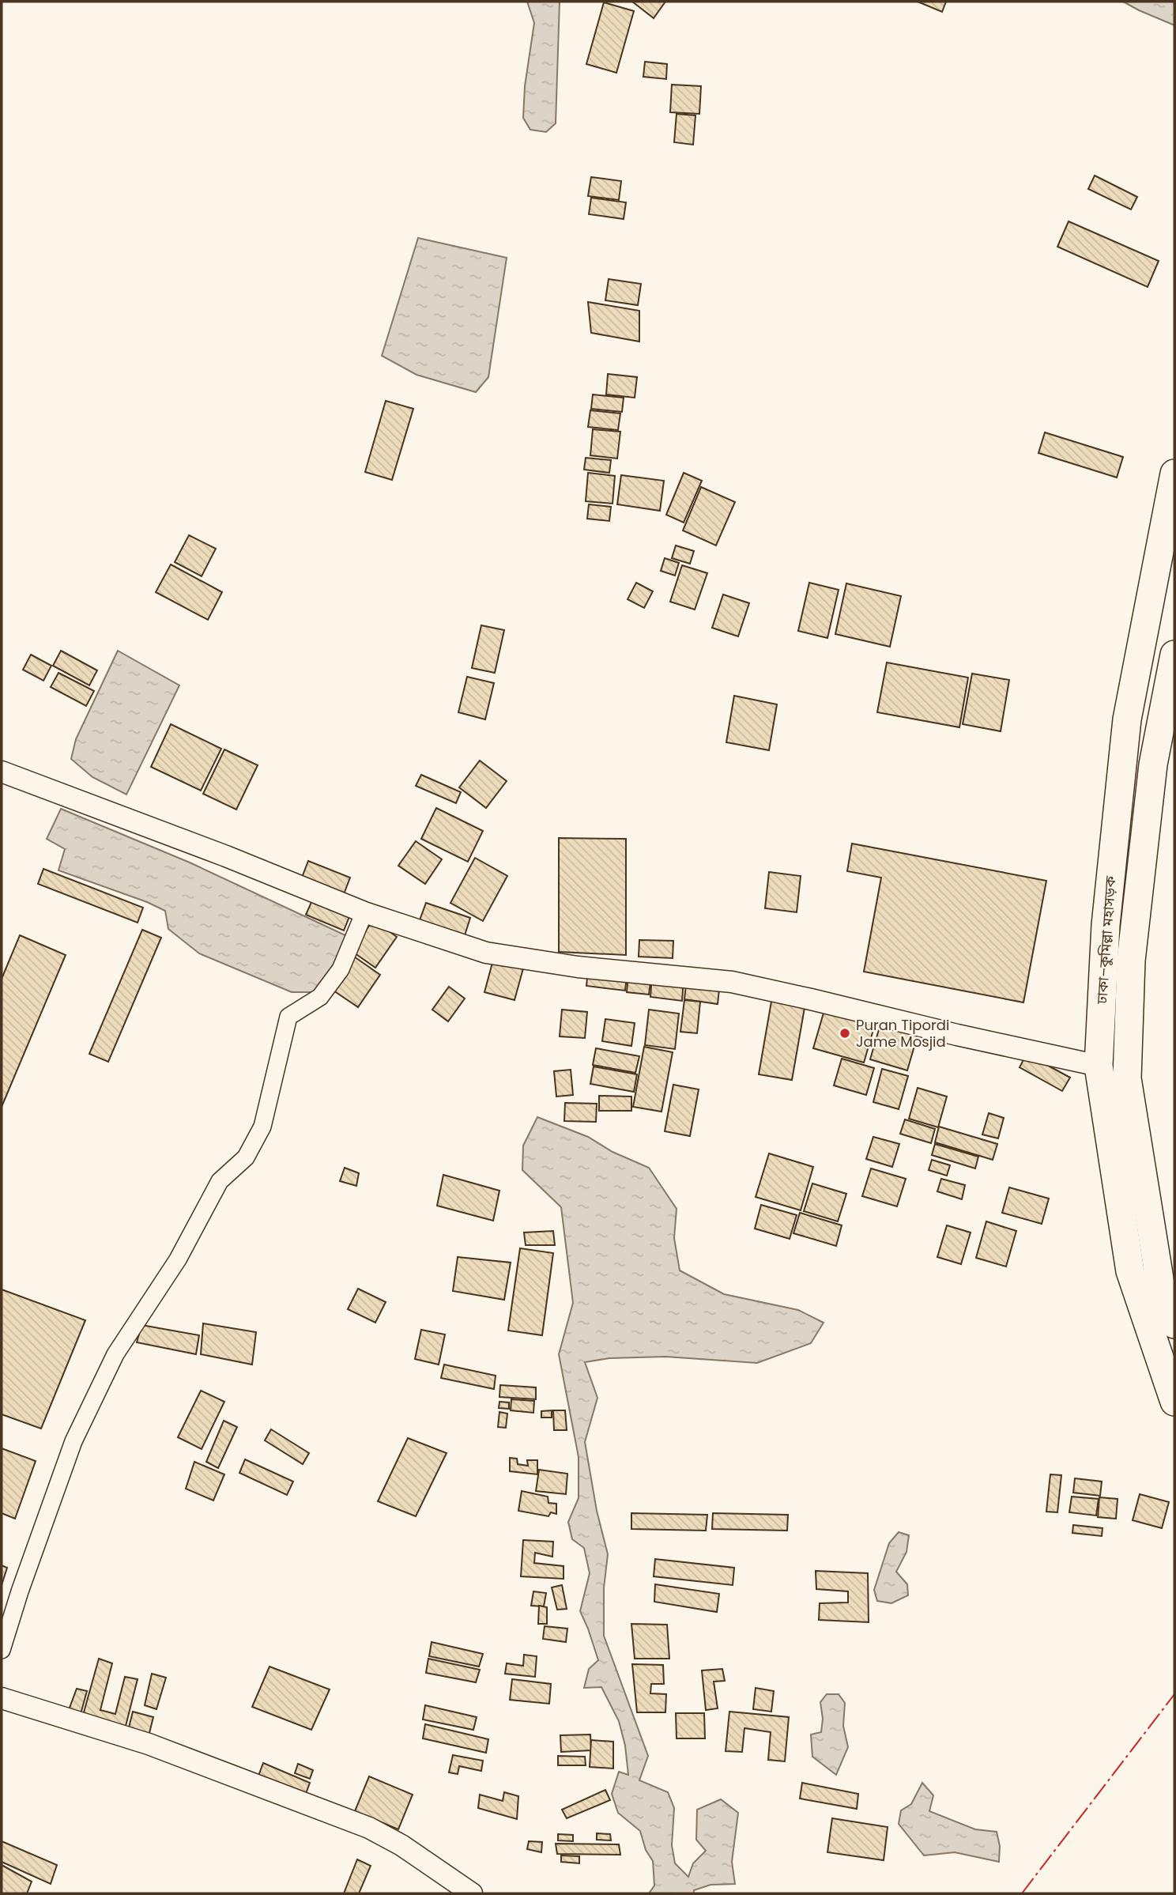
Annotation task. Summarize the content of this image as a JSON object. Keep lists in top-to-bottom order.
{
  "streets": {
    "highway": ["ঢাকা–কুমিল্লা মহাসড়ক"]
  },
  "places": ["Puran Tipordi Jame Mosjid"]
}
